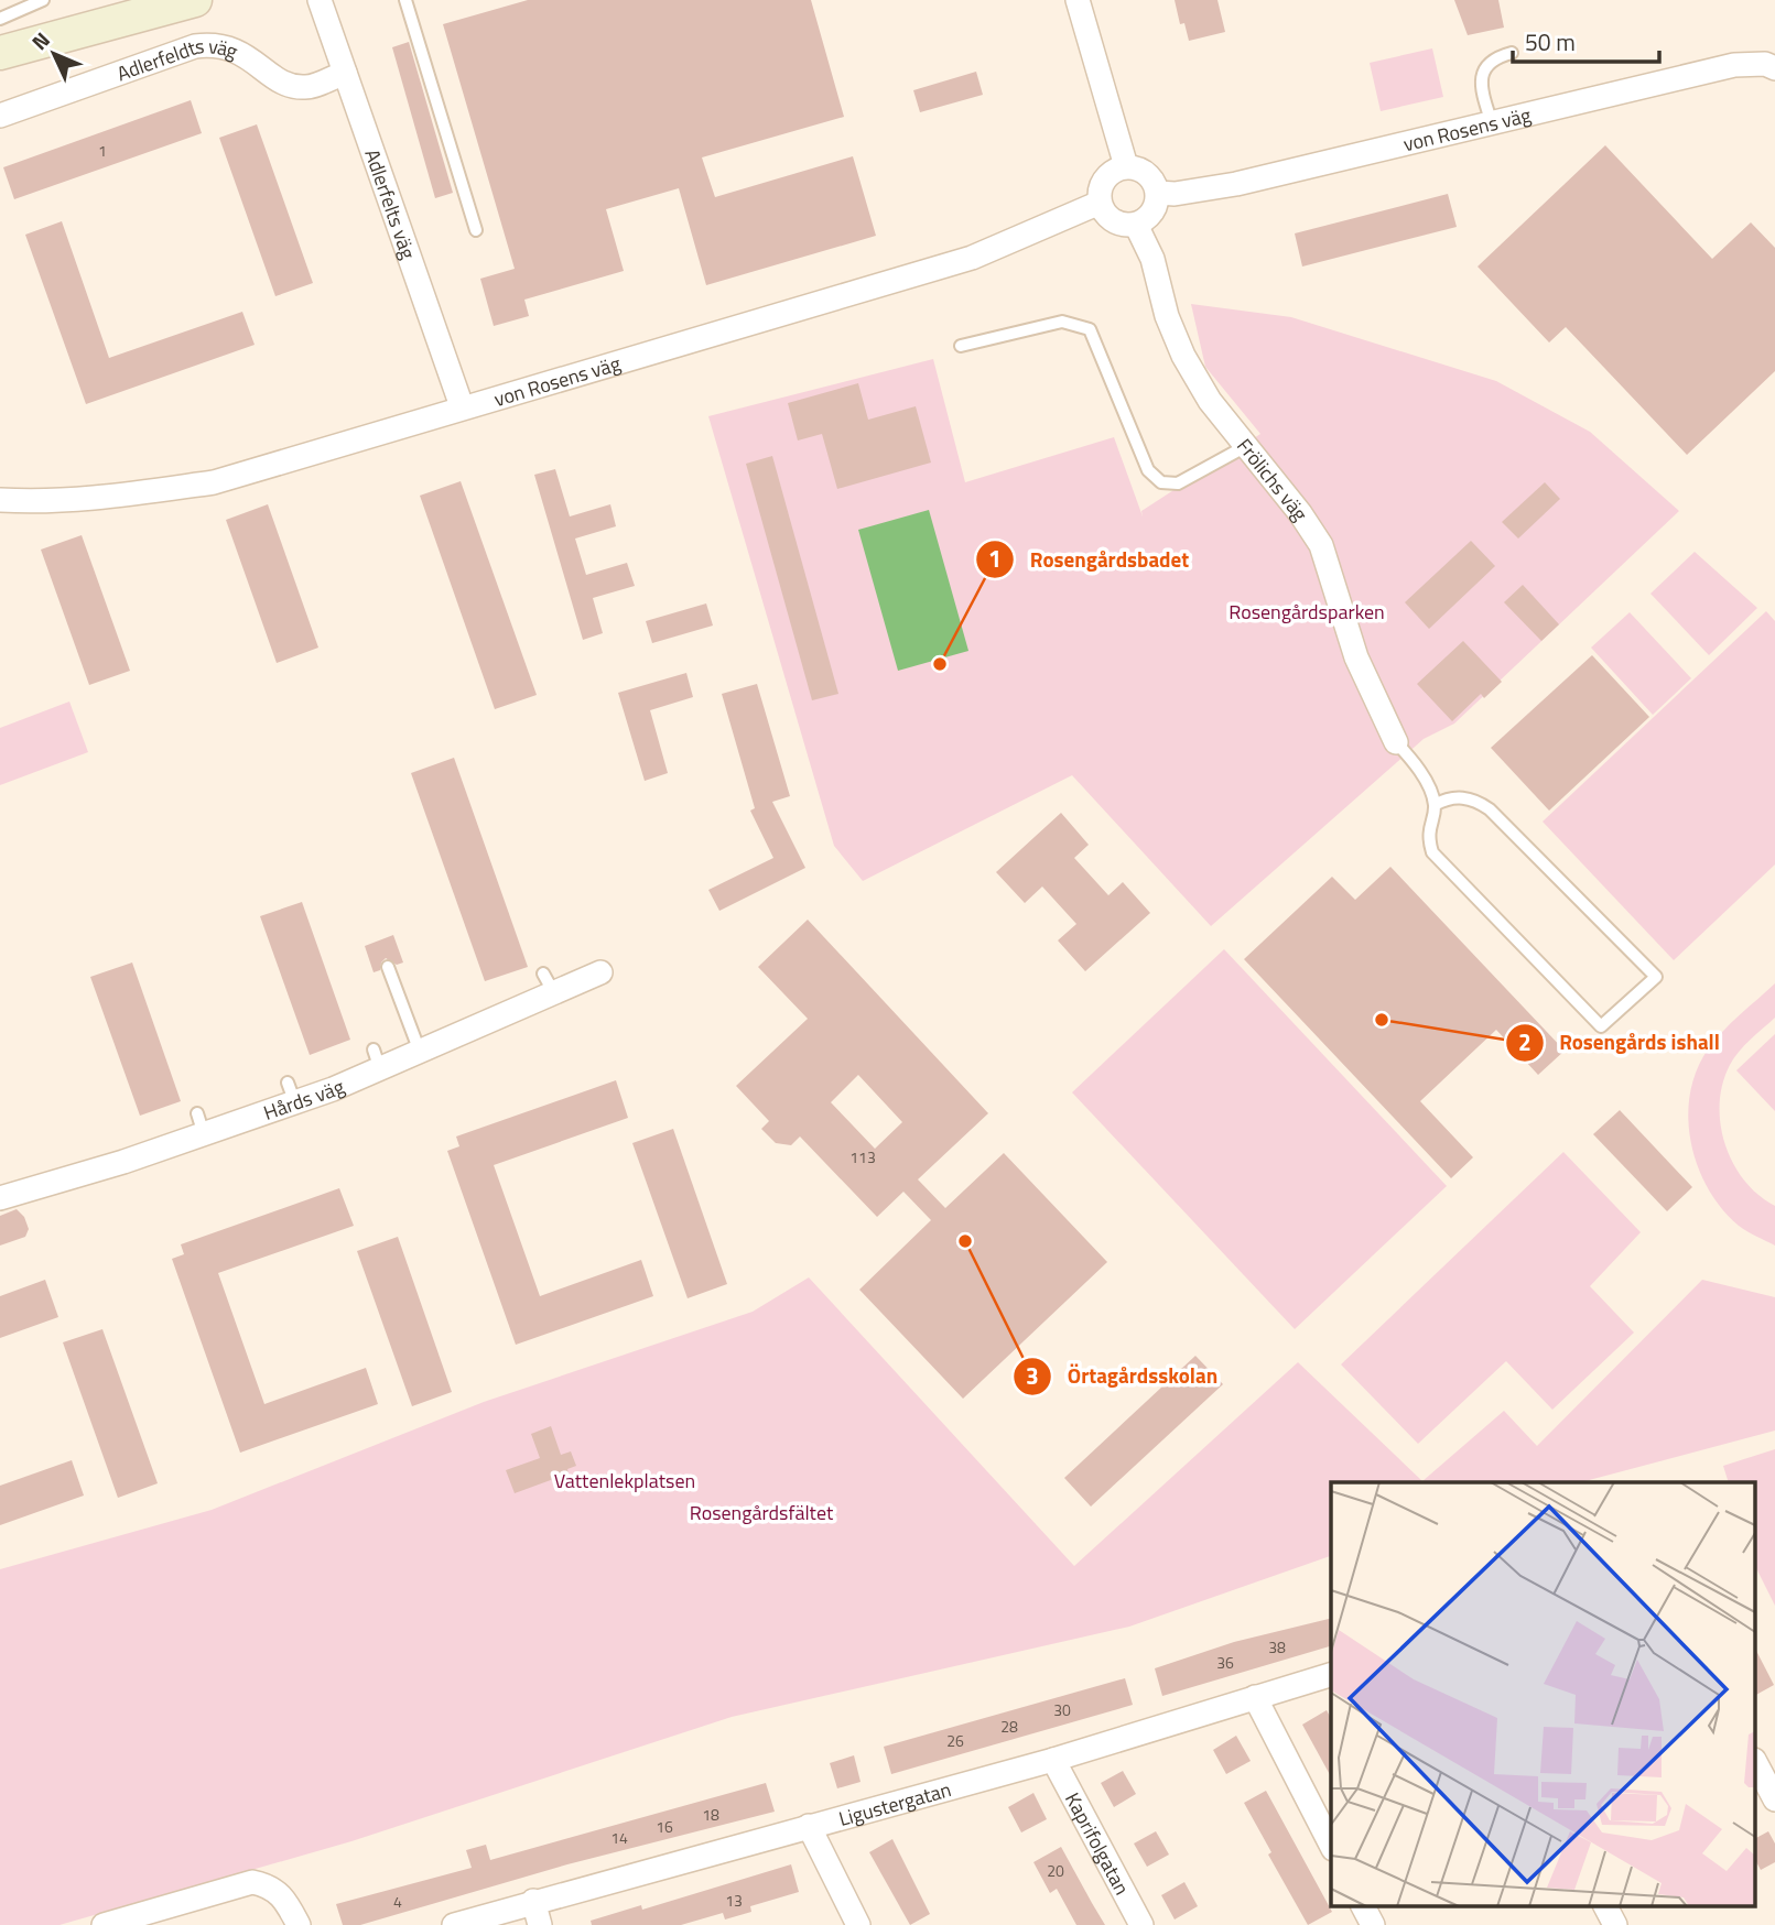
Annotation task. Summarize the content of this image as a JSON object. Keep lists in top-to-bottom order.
{
  "streets": {
    "street": [
      "Adlerfeldts väg",
      "von Rosens väg",
      "Adlerfelts väg",
      "Frölichs väg",
      "Hårds väg",
      "Ligustergatan",
      "Kaprifolgatan"
    ]
  },
  "crossings": [
    ["Adlerfeldts väg", "Adlerfelts väg"],
    ["von Rosens väg", "Adlerfelts väg"],
    ["von Rosens väg", "Frölichs väg"],
    ["Ligustergatan", "Kaprifolgatan"]
  ],
  "parks": ["Rosengårdsparken", "Vattenlekplatsen", "Rosengårdsfältet"],
  "places": ["Rosengårdsbadet", "Rosengårds ishall", "Örtagårdsskolan"],
  "house_numbers": [
    "1",
    "113",
    "38",
    "36",
    "30",
    "28",
    "26",
    "18",
    "16",
    "14",
    "20",
    "13",
    "4"
  ],
  "scale_bar": "50 m",
  "north": "top left"
}
